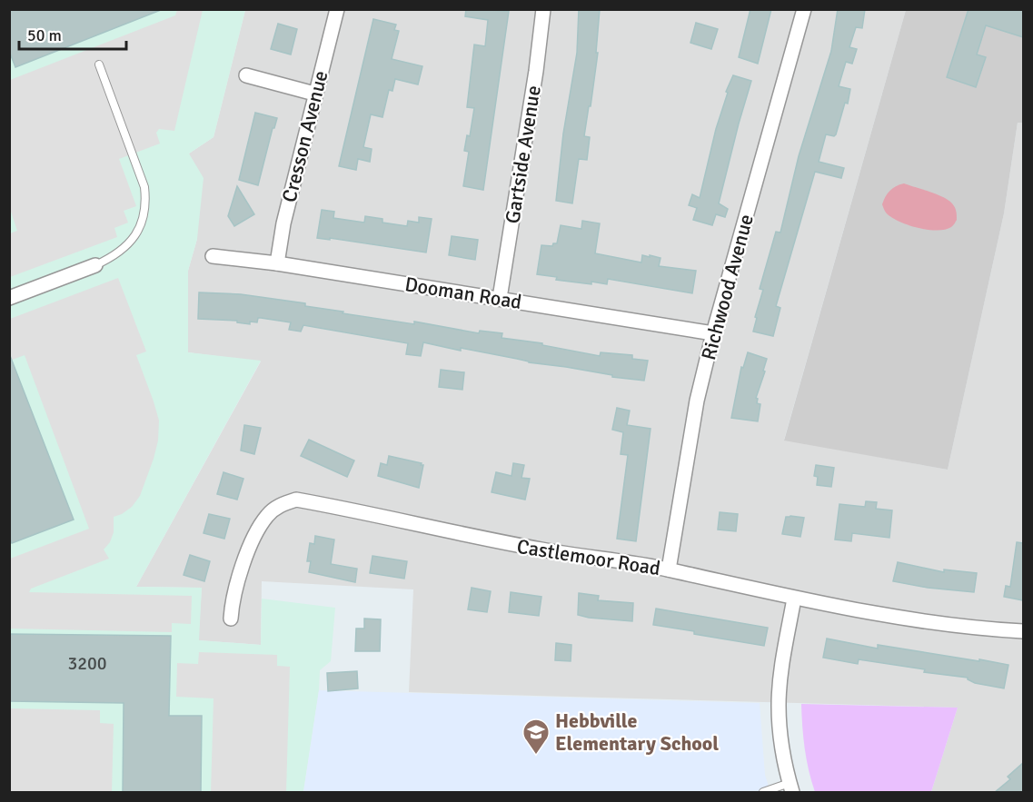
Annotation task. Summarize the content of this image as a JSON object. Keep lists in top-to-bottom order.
{
  "streets": {
    "street": [
      "Cresson Avenue",
      "Gartside Avenue",
      "Richwood Avenue",
      "Dooman Road",
      "Castlemoor Road"
    ]
  },
  "crossings": [
    ["Cresson Avenue", "Dooman Road"],
    ["Gartside Avenue", "Dooman Road"],
    ["Richwood Avenue", "Dooman Road"],
    ["Richwood Avenue", "Castlemoor Road"]
  ],
  "places": {
    "school or university": ["Hebbville Elementary School"]
  },
  "house_numbers": ["3200"],
  "scale_bar": "50 m"
}
